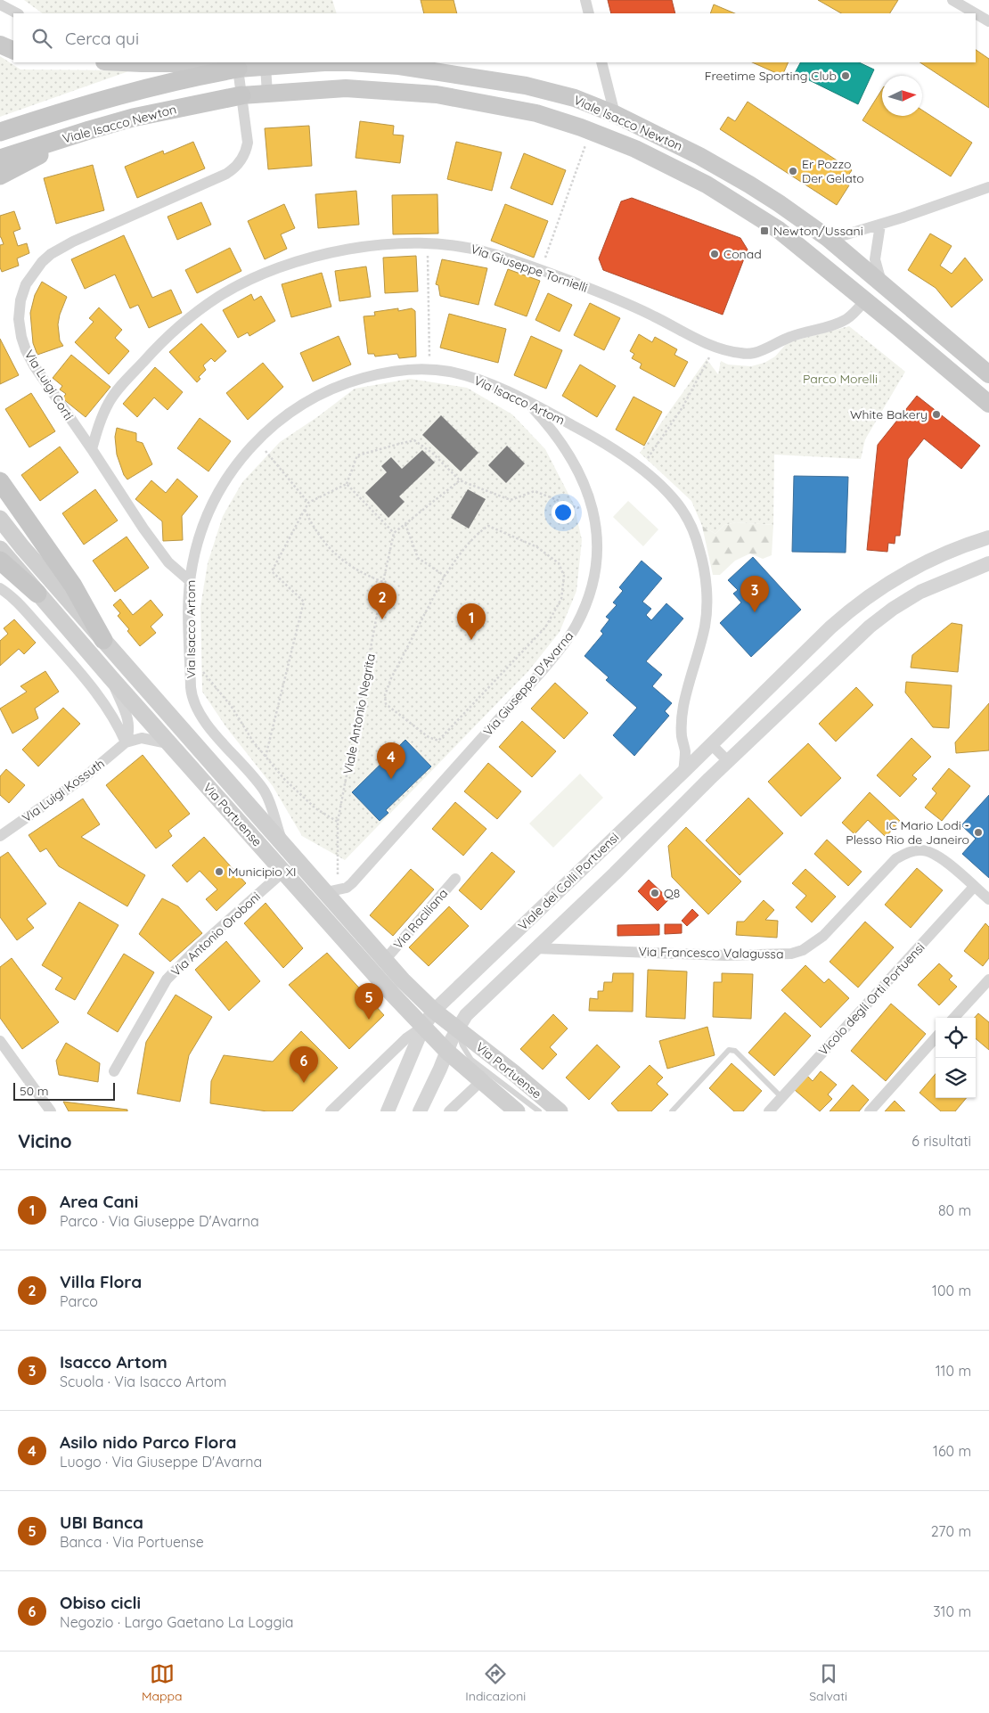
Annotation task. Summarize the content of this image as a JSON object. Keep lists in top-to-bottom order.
{
  "streets": {
    "highway": ["Viale Isacco Newton"],
    "main road": ["Via Portuense"],
    "street": [
      "Via Giuseppe Tornielli",
      "Via Luigi Corti",
      "Via Isacco Artom",
      "Via Giuseppe D'Avarna",
      "Via Luigi Kossuth",
      "Viale dei Colli Portuensi",
      "Via Raciliana",
      "Via Antonio Oroboni",
      "Via Francesco Valagussa",
      "Vicolo degli Orti Portuensi"
    ],
    "path": ["Viale Antonio Negrita"]
  },
  "crossings": [
    ["Viale Isacco Newton", "Via Giuseppe Tornielli"],
    ["Viale Isacco Newton", "Via Luigi Corti"],
    ["Via Giuseppe Tornielli", "Via Luigi Corti"],
    ["Via Luigi Corti", "Via Isacco Artom"],
    ["Via Isacco Artom", "Via Giuseppe D'Avarna"],
    ["Via Isacco Artom", "Via Portuense"],
    ["Via Isacco Artom", "Viale dei Colli Portuensi"],
    ["Via Giuseppe D'Avarna", "Via Portuense"],
    ["Via Luigi Kossuth", "Via Portuense"],
    ["Via Portuense", "Viale dei Colli Portuensi"],
    ["Via Portuense", "Via Raciliana"],
    ["Via Portuense", "Via Antonio Oroboni"],
    ["Viale dei Colli Portuensi", "Via Francesco Valagussa"],
    ["Via Francesco Valagussa", "Vicolo degli Orti Portuensi"]
  ],
  "parks": ["Parco Morelli"],
  "places": {
    "other": [
      "Freetime Sporting Club",
      "Er Pozzo Der Gelato",
      "Conad",
      "White Bakery",
      "IC Mario Lodi - Plesso Rio de Janeiro",
      "Municipio XI",
      "Q8"
    ],
    "transit": ["Newton/Ussani"]
  },
  "scale_bar": "50 m",
  "north": "right",
  "page": {
    "search": "Cerca qui",
    "pins": [
      "3",
      "2",
      "1",
      "4",
      "5",
      "6"
    ],
    "scale": "50 m",
    "heading": ["Vicino", "6 risultati"],
    "list": [
      {
        "mark": "1",
        "name": "Area Cani",
        "note": "Parco · Via Giuseppe D'Avarna",
        "value": "80 m"
      },
      {
        "mark": "2",
        "name": "Villa Flora",
        "note": "Parco",
        "value": "100 m"
      },
      {
        "mark": "3",
        "name": "Isacco Artom",
        "note": "Scuola · Via Isacco Artom",
        "value": "110 m"
      },
      {
        "mark": "4",
        "name": "Asilo nido Parco Flora",
        "note": "Luogo · Via Giuseppe D'Avarna",
        "value": "160 m"
      },
      {
        "mark": "5",
        "name": "UBI Banca",
        "note": "Banca · Via Portuense",
        "value": "270 m"
      },
      {
        "mark": "6",
        "name": "Obiso cicli",
        "note": "Negozio · Largo Gaetano La Loggia",
        "value": "310 m"
      }
    ],
    "nav": ["Mappa", "Indicazioni", "Salvati"]
  }
}
